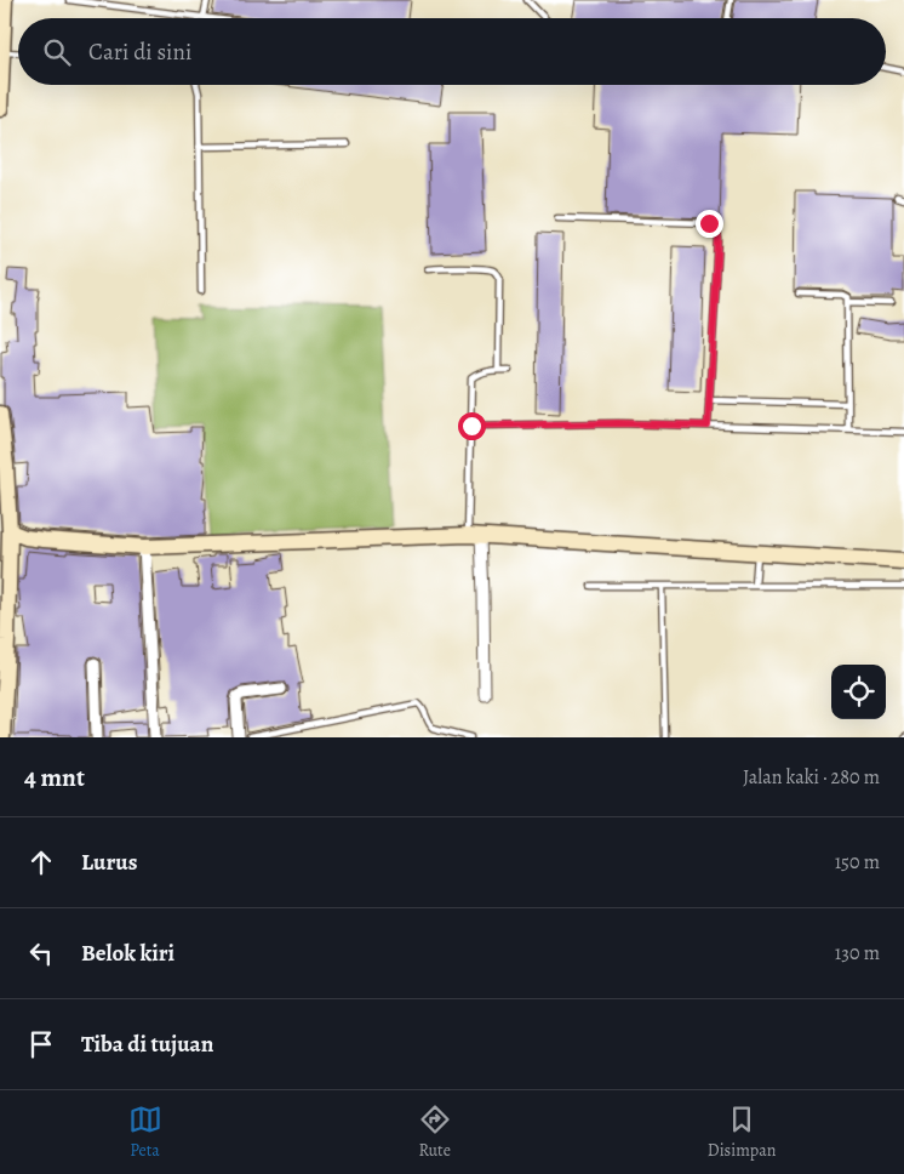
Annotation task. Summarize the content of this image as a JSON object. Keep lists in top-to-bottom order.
{
  "page": {
    "search": "Cari di sini",
    "heading": ["4 mnt", "Jalan kaki · 280 m"],
    "list": [
      ["Lurus", "150 m"],
      ["Belok kiri", "130 m"],
      "Tiba di tujuan"
    ],
    "nav": ["Peta", "Rute", "Disimpan"]
  }
}
